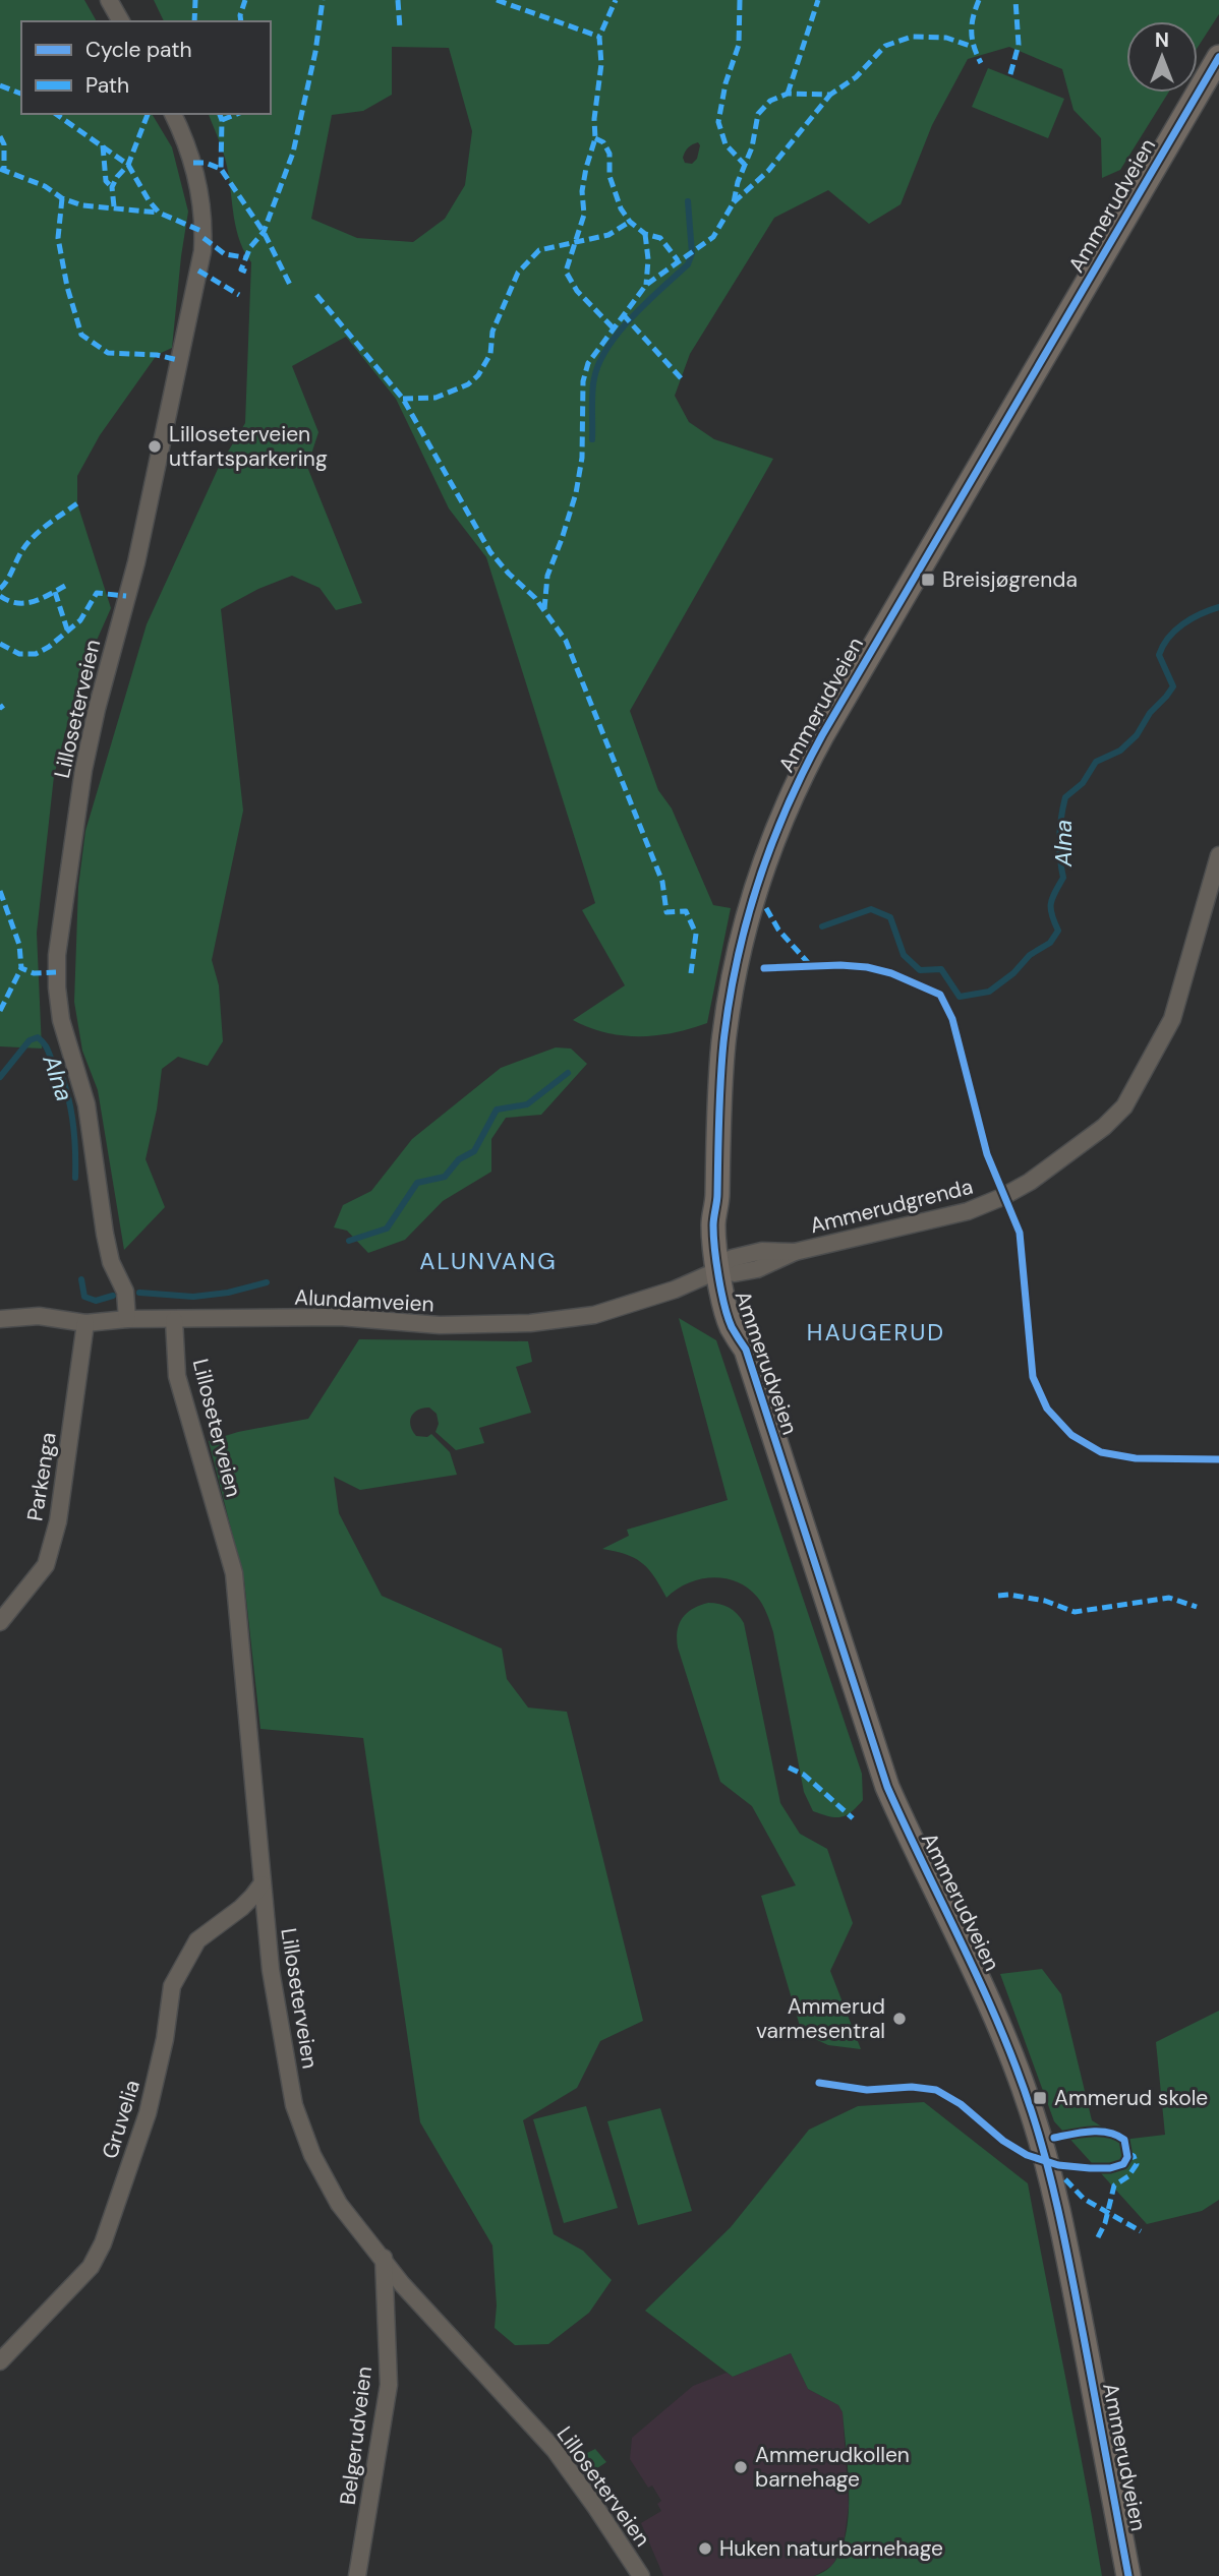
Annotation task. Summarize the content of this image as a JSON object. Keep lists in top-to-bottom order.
{
  "streets": {
    "street": [
      "Ammerudveien",
      "Lilloseterveien",
      "Ammerudgrenda",
      "Alundamveien",
      "Parkenga",
      "Gruvelia",
      "Belgerudveien"
    ]
  },
  "crossings": [
    ["Ammerudveien", "Alundamveien"],
    ["Lilloseterveien", "Alundamveien"],
    ["Lilloseterveien", "Gruvelia"],
    ["Lilloseterveien", "Belgerudveien"],
    ["Ammerudgrenda", "Alundamveien"],
    ["Alundamveien", "Parkenga"]
  ],
  "districts": ["ALUNVANG", "HAUGERUD"],
  "water": ["Alna"],
  "places": {
    "other": [
      "Lilloseterveien utfartsparkering",
      "Ammerud varmesentral",
      "Ammerudkollen barnehage",
      "Huken naturbarnehage"
    ],
    "transit": ["Breisjøgrenda", "Ammerud skole"]
  },
  "legend": ["Cycle path", "Path"],
  "north": "top"
}
